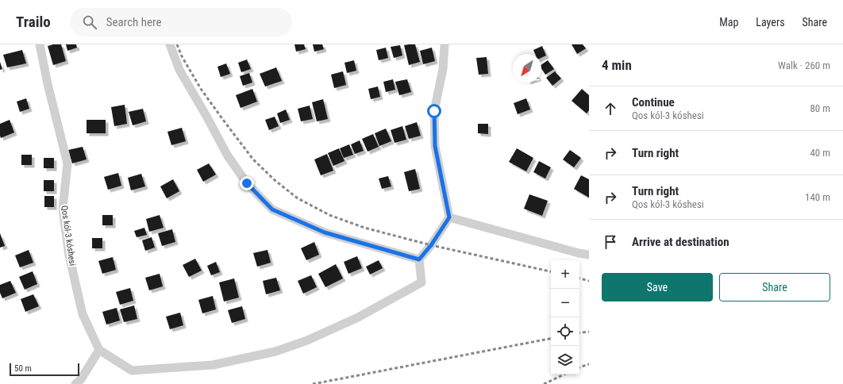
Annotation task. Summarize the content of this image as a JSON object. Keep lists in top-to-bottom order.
{
  "streets": {
    "street": ["Qos kól-3 kóshesi"]
  },
  "scale_bar": "50 m",
  "north": "bottom left",
  "page": {
    "header": "Trailo",
    "search": "Search here",
    "nav": ["Map", "Layers", "Share"],
    "heading": ["4 min", "Walk · 260 m"],
    "list": [
      ["Continue", "Qos kól-3 kóshesi", "80 m"],
      ["Turn right", "40 m"],
      ["Turn right", "Qos kól-3 kóshesi", "140 m"],
      "Arrive at destination"
    ],
    "map_buttons": ["+", "−"],
    "buttons": ["Save", "Share"],
    "scale": "50 m"
  }
}
